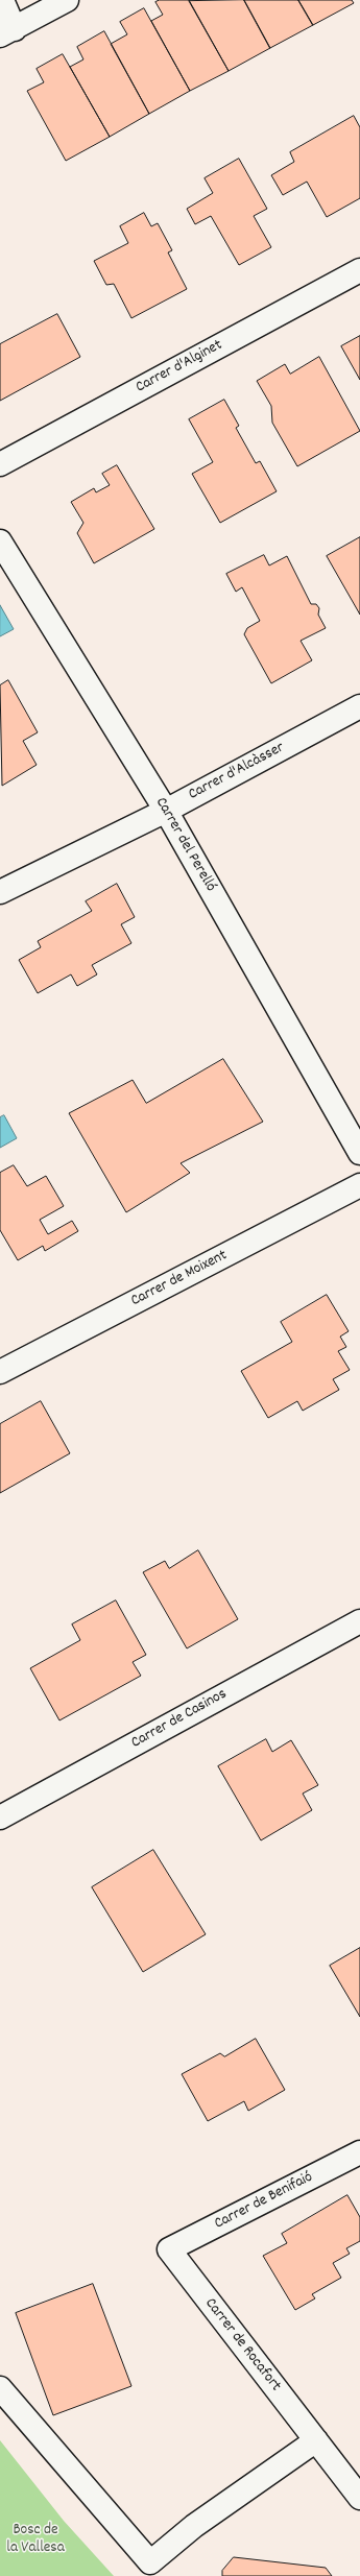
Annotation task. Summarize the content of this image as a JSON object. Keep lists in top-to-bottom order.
{
  "streets": {
    "street": [
      "Carrer d'Alginet",
      "Carrer d'Alcàsser",
      "Carrer del Perelló",
      "Carrer de Moixent",
      "Carrer de Casinos",
      "Carrer de Benifaió",
      "Carrer de Rocafort"
    ]
  },
  "crossings": [
    ["Carrer d'Alcàsser", "Carrer del Perelló"],
    ["Carrer de Benifaió", "Carrer de Rocafort"]
  ],
  "parks": ["Bosc de la Vallesa"]
}
